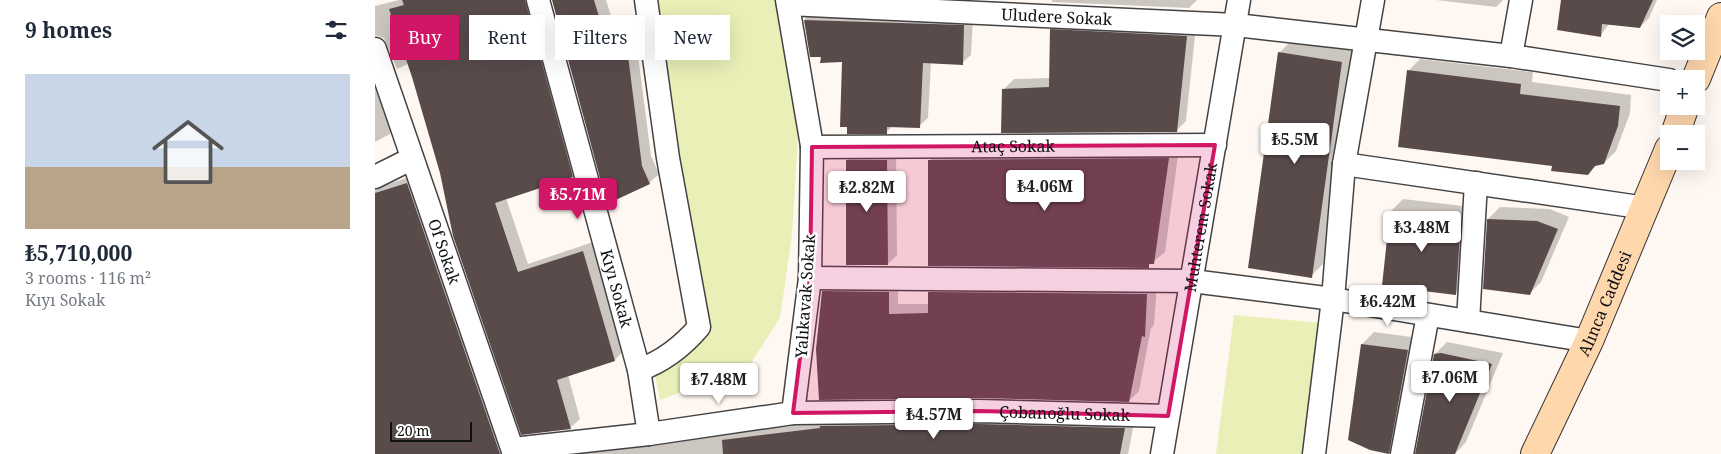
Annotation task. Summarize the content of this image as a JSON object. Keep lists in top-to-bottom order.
{
  "streets": {
    "main road": ["Alınca Caddesi"],
    "street": [
      "Uludere Sokak",
      "Ataç Sokak",
      "Muhterem Sokak",
      "Of Sokak",
      "Kıyı Sokak",
      "Yalıkavak Sokak",
      "Çobanoğlu Sokak"
    ]
  },
  "crossings": [
    ["Uludere Sokak", "Muhterem Sokak"],
    ["Uludere Sokak", "Yalıkavak Sokak"],
    ["Ataç Sokak", "Muhterem Sokak"],
    ["Ataç Sokak", "Yalıkavak Sokak"],
    ["Muhterem Sokak", "Çobanoğlu Sokak"],
    ["Of Sokak", "Çobanoğlu Sokak"],
    ["Kıyı Sokak", "Çobanoğlu Sokak"],
    ["Yalıkavak Sokak", "Çobanoğlu Sokak"]
  ],
  "scale_bar": "20 m",
  "page": {
    "heading": "9 homes",
    "map_buttons": ["+", "−"],
    "chip": [
      "Buy",
      "Rent",
      "Filters",
      "New"
    ],
    "list": [
      {
        "name": "₺5,710,000",
        "note": "3 rooms · 116 m² · Kıyı Sokak"
      }
    ],
    "price": [
      "₺5.5M",
      "₺4.06M",
      "₺2.82M",
      "₺5.71M",
      "₺3.48M",
      "₺6.42M",
      "₺7.06M",
      "₺7.48M",
      "₺4.57M"
    ],
    "scale": "20 m"
  }
}
